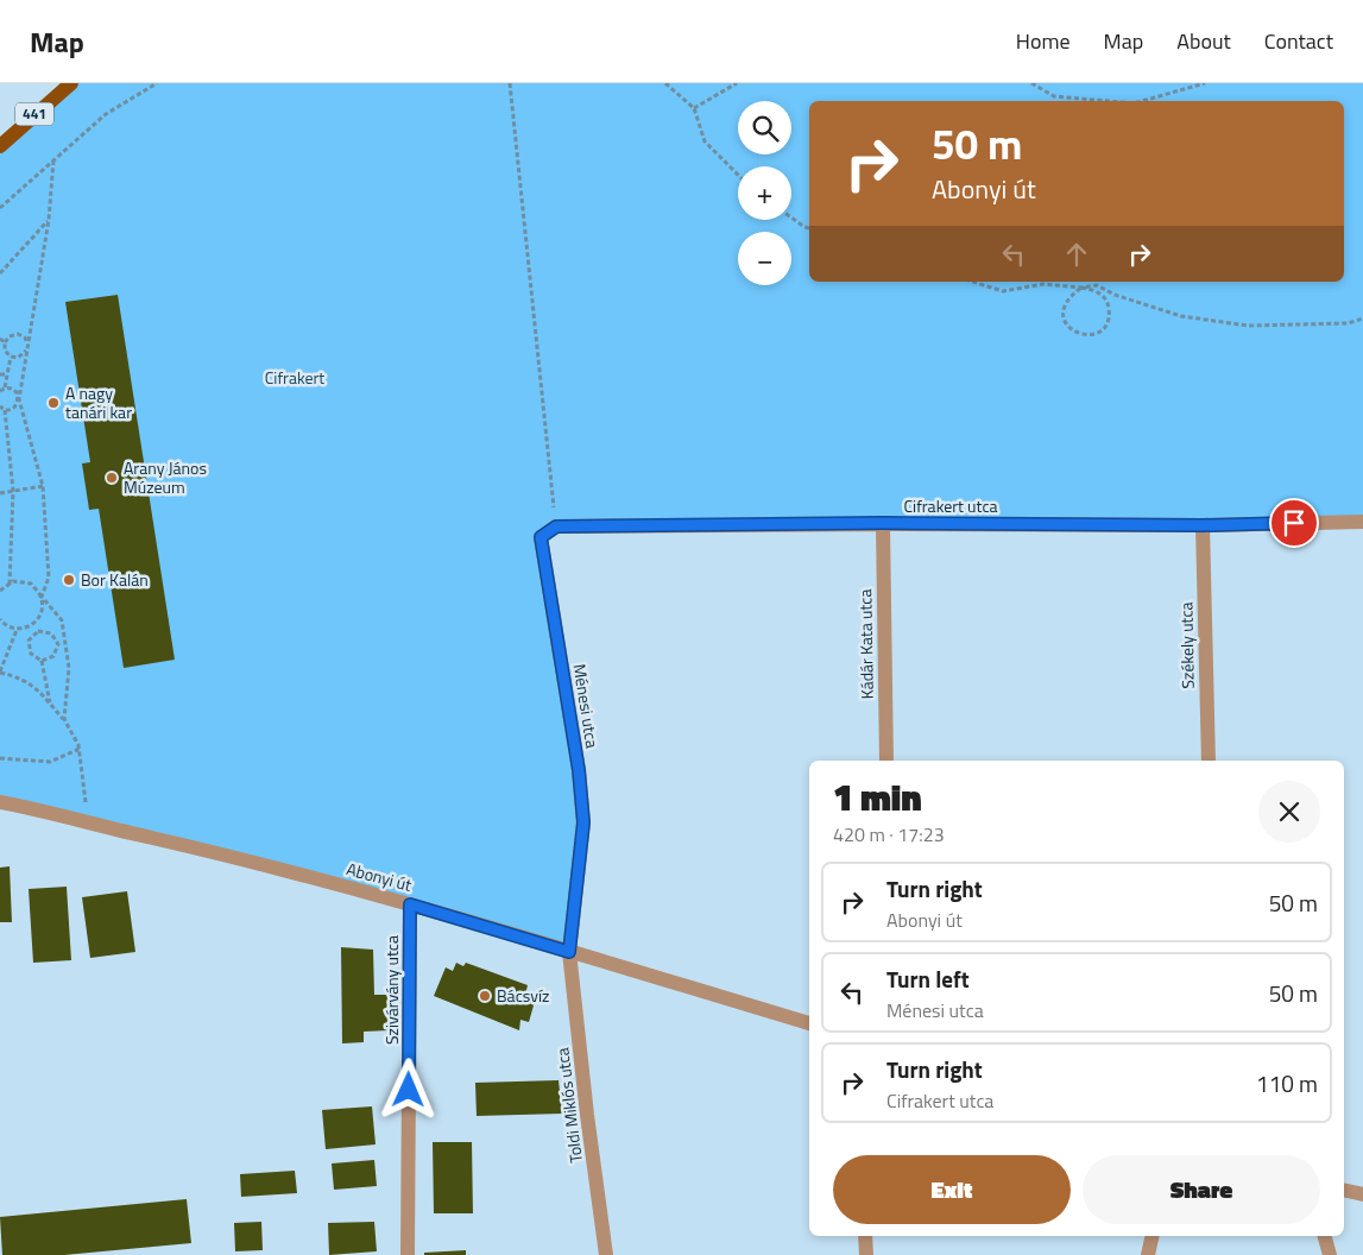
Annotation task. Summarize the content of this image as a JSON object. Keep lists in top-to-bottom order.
{
  "streets": {
    "main road": ["441"],
    "street": [
      "Cifrakert utca",
      "Kádár Kata utca",
      "Székely utca",
      "Ménesi utca",
      "Abonyi út",
      "Szivárvány utca",
      "Toldi Miklós utca"
    ]
  },
  "crossings": [
    ["Cifrakert utca", "Kádár Kata utca"],
    ["Cifrakert utca", "Székely utca"],
    ["Cifrakert utca", "Ménesi utca"],
    ["Ménesi utca", "Abonyi út"],
    ["Ménesi utca", "Toldi Miklós utca"],
    ["Abonyi út", "Szivárvány utca"],
    ["Abonyi út", "Toldi Miklós utca"]
  ],
  "parks": ["Cifrakert"],
  "places": [
    "A nagy tanári kar",
    "Arany János Múzeum",
    "Bor Kalán",
    "Bácsvíz"
  ],
  "page": {
    "header": "Map",
    "nav": [
      "Home",
      "Map",
      "About",
      "Contact"
    ],
    "map_buttons": ["+", "−"],
    "turn": ["50 m", "Abonyi út"],
    "heading": ["1 min", "420 m · 17:23"],
    "list": [
      {
        "name": "Turn right",
        "note": "Abonyi út",
        "value": "50 m"
      },
      {
        "name": "Turn left",
        "note": "Ménesi utca",
        "value": "50 m"
      },
      {
        "name": "Turn right",
        "note": "Cifrakert utca",
        "value": "110 m"
      }
    ],
    "buttons": ["Exit", "Share"]
  }
}
